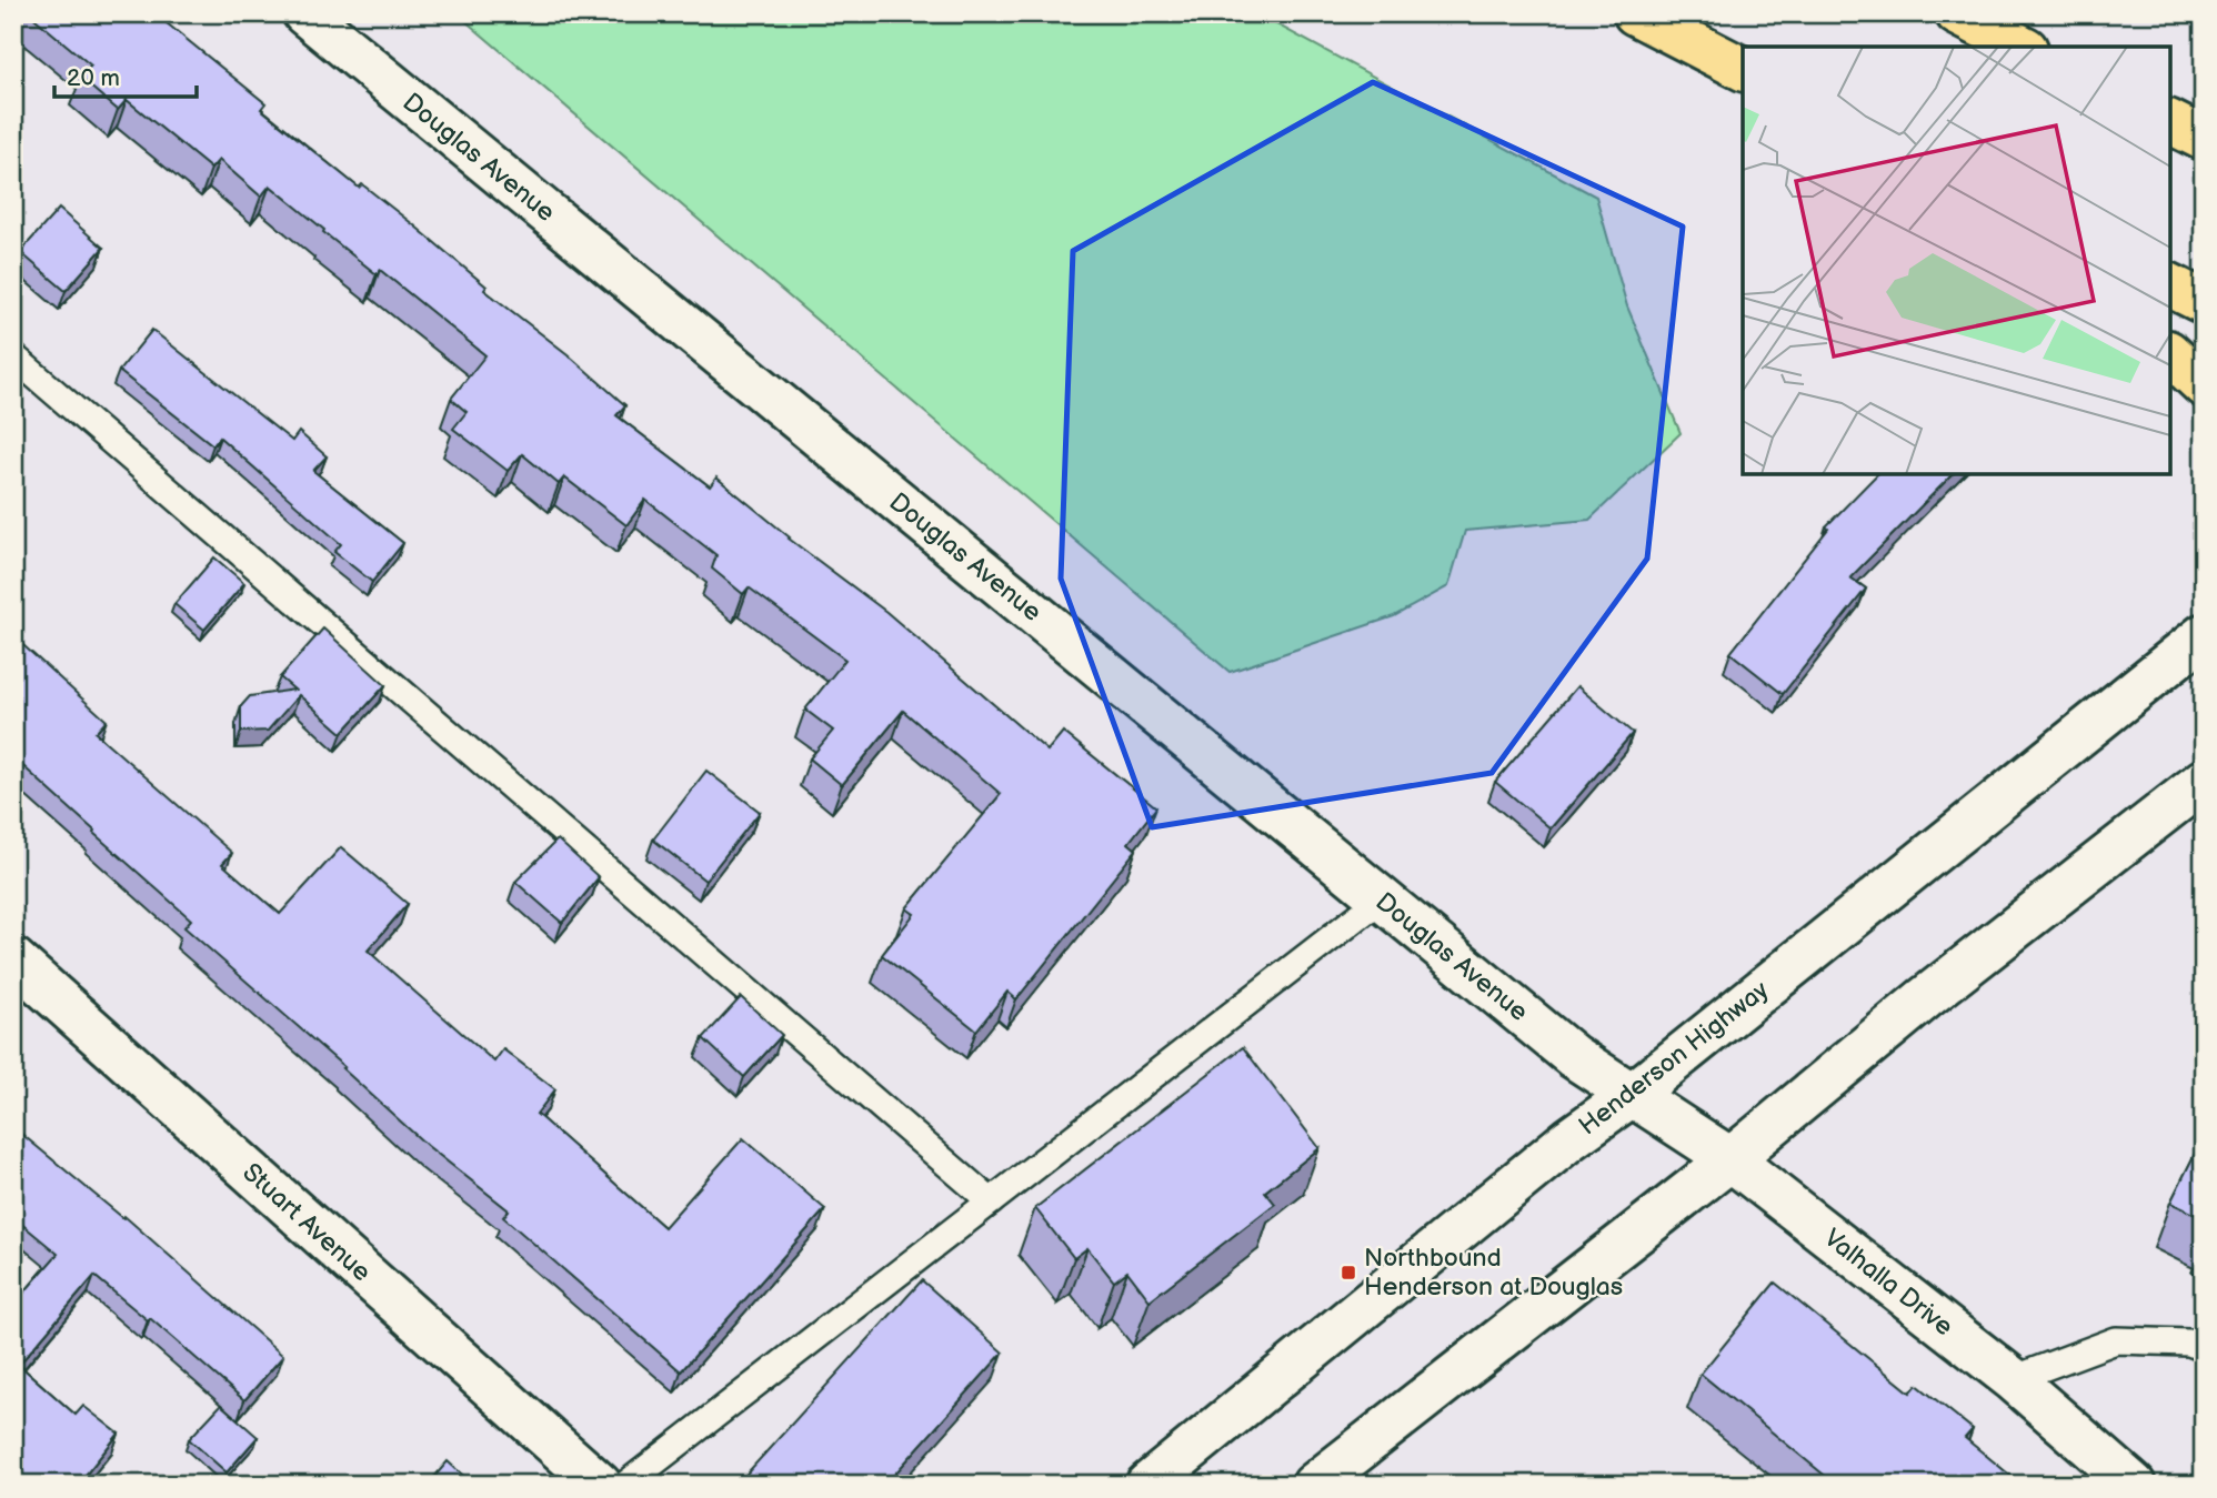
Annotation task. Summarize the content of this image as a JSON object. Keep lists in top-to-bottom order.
{
  "streets": {
    "street": [
      "Douglas Avenue",
      "Henderson Highway",
      "Stuart Avenue",
      "Valhalla Drive"
    ]
  },
  "crossings": [
    ["Douglas Avenue", "Henderson Highway"],
    ["Douglas Avenue", "Valhalla Drive"],
    ["Henderson Highway", "Valhalla Drive"]
  ],
  "places": {
    "transit": ["Northbound Henderson at Douglas"]
  },
  "scale_bar": "20 m"
}
